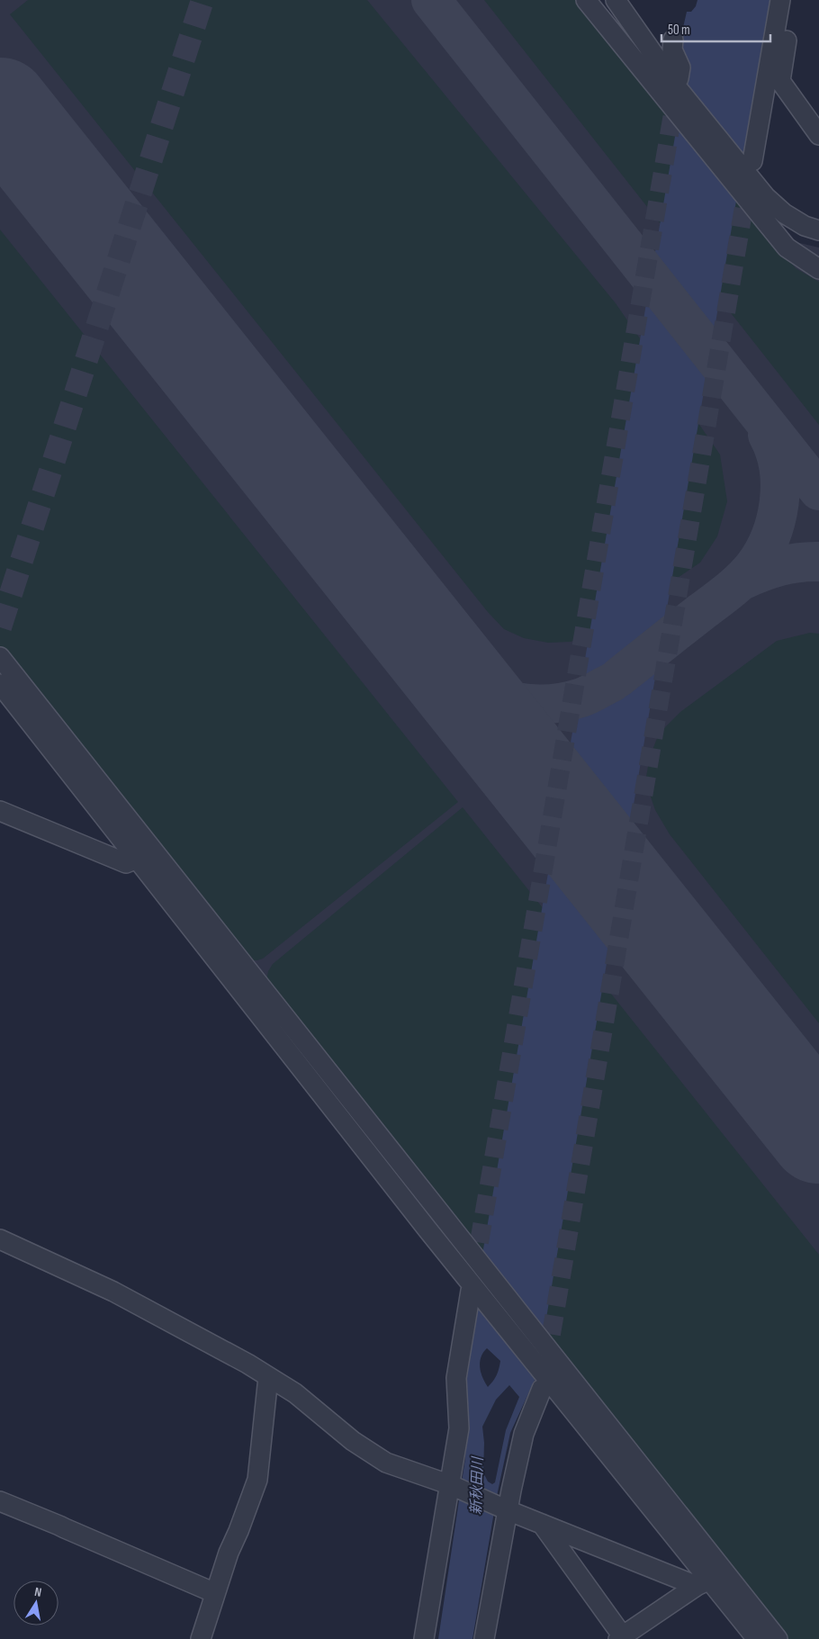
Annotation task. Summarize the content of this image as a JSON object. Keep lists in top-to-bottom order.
{
  "water": ["新秋田川"],
  "scale_bar": "50 m",
  "north": "top"
}
